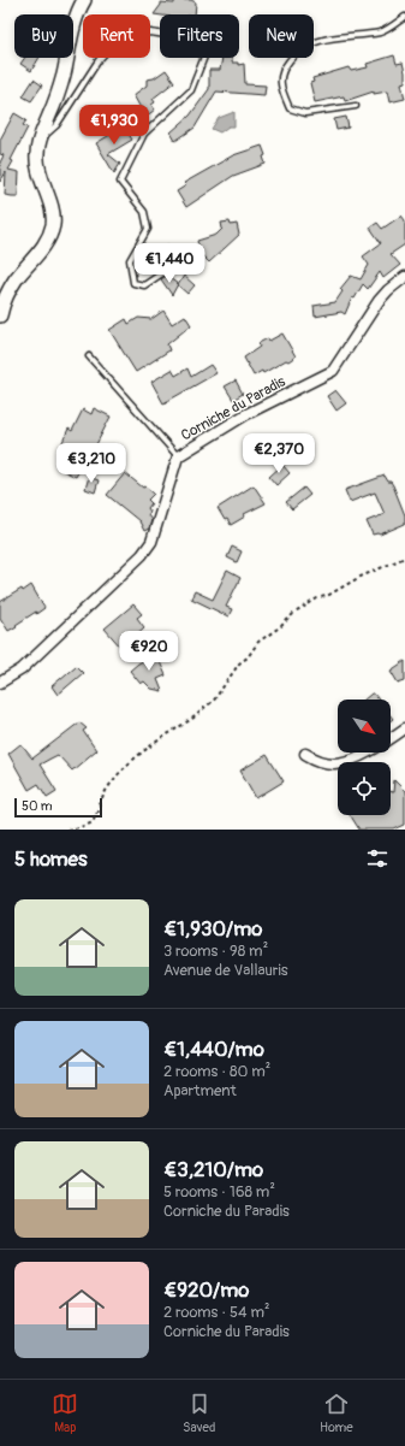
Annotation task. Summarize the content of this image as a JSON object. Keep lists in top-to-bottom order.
{
  "streets": {
    "street": ["Corniche du Paradis"]
  },
  "scale_bar": "50 m",
  "north": "bottom right",
  "page": {
    "chip": [
      "Buy",
      "Rent",
      "Filters",
      "New"
    ],
    "price": [
      "€1,930",
      "€1,440",
      "€2,370",
      "€3,210",
      "€920"
    ],
    "scale": "50 m",
    "heading": "5 homes",
    "list": [
      {
        "name": "€1,930/mo",
        "note": "3 rooms · 98 m² · Avenue de Vallauris"
      },
      {
        "name": "€1,440/mo",
        "note": "2 rooms · 80 m² · Apartment"
      },
      {
        "name": "€3,210/mo",
        "note": "5 rooms · 168 m² · Corniche du Paradis"
      },
      {
        "name": "€920/mo",
        "note": "2 rooms · 54 m² · Corniche du Paradis"
      }
    ],
    "tabs": ["Map", "Saved", "Home"]
  }
}
